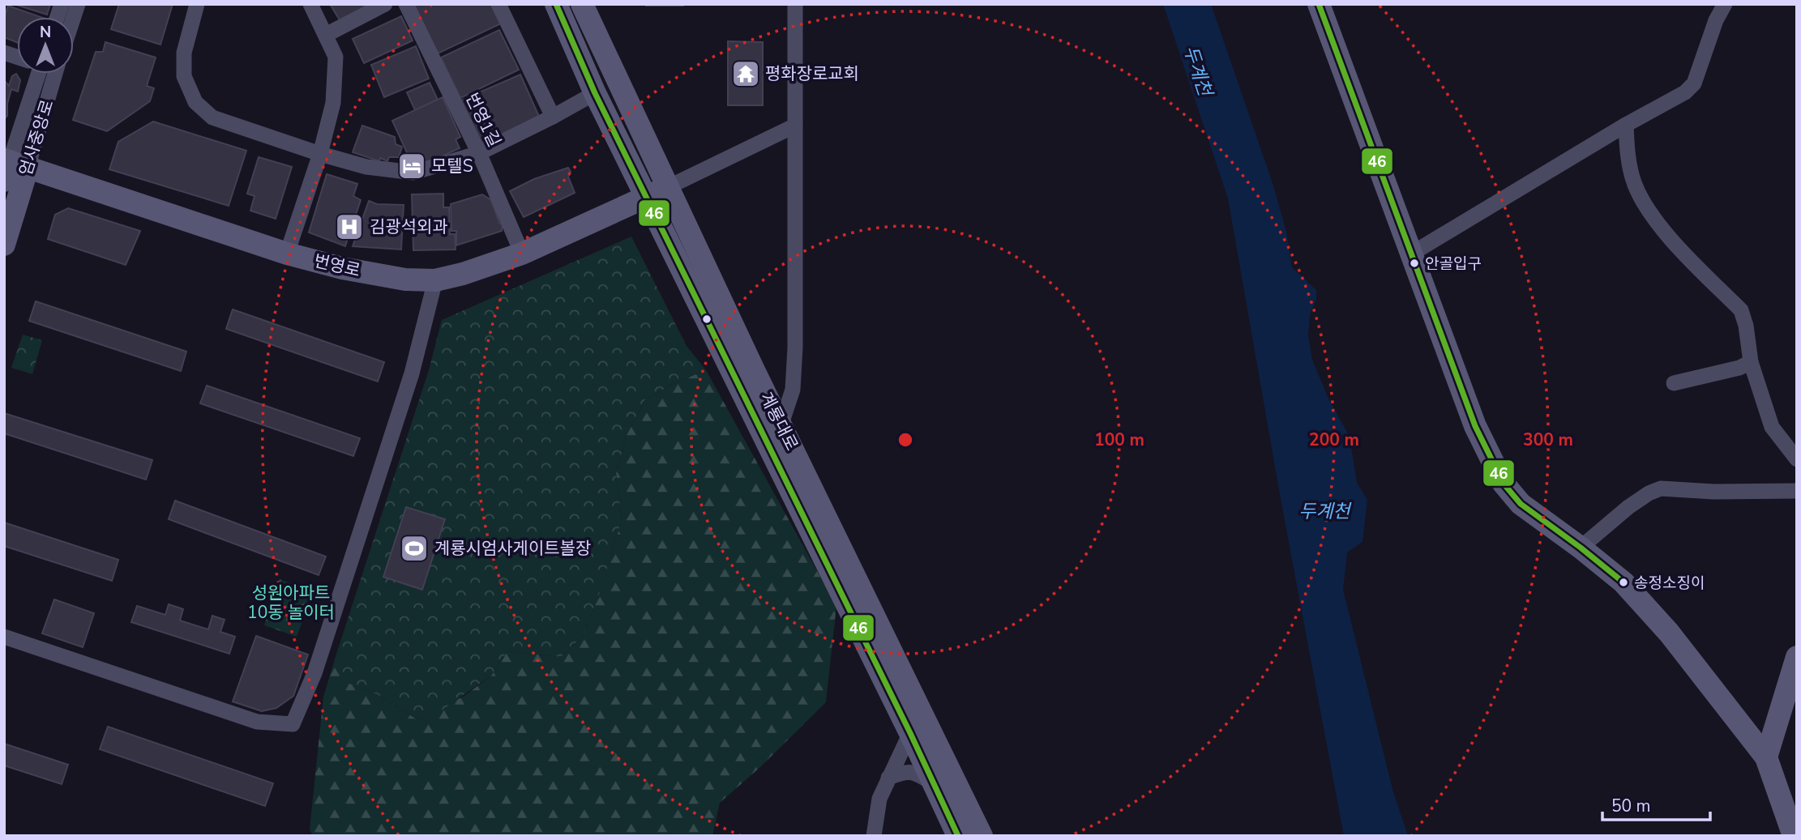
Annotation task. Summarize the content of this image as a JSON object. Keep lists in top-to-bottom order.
{
  "streets": {
    "main road": ["엄사중앙로", "번영로", "계룡대로"],
    "street": ["번영1길"]
  },
  "crossings": [
    ["번영1길", "번영로"],
    ["엄사중앙로", "번영로"],
    ["번영로", "계룡대로"]
  ],
  "water": ["두계천"],
  "parks": ["성원아파트 10동 놀이터"],
  "places": {
    "temple": ["평화장로교회"],
    "hotel": ["모텔S"],
    "hospital": ["김광석외과"],
    "other": ["안골입구", "송정소징이"],
    "sports": ["계룡시엄사게이트볼장"]
  },
  "lines": ["transit line 46"],
  "scale_bar": "50 m",
  "north": "top",
  "rings": ["100 m", "200 m", "300 m"]
}
